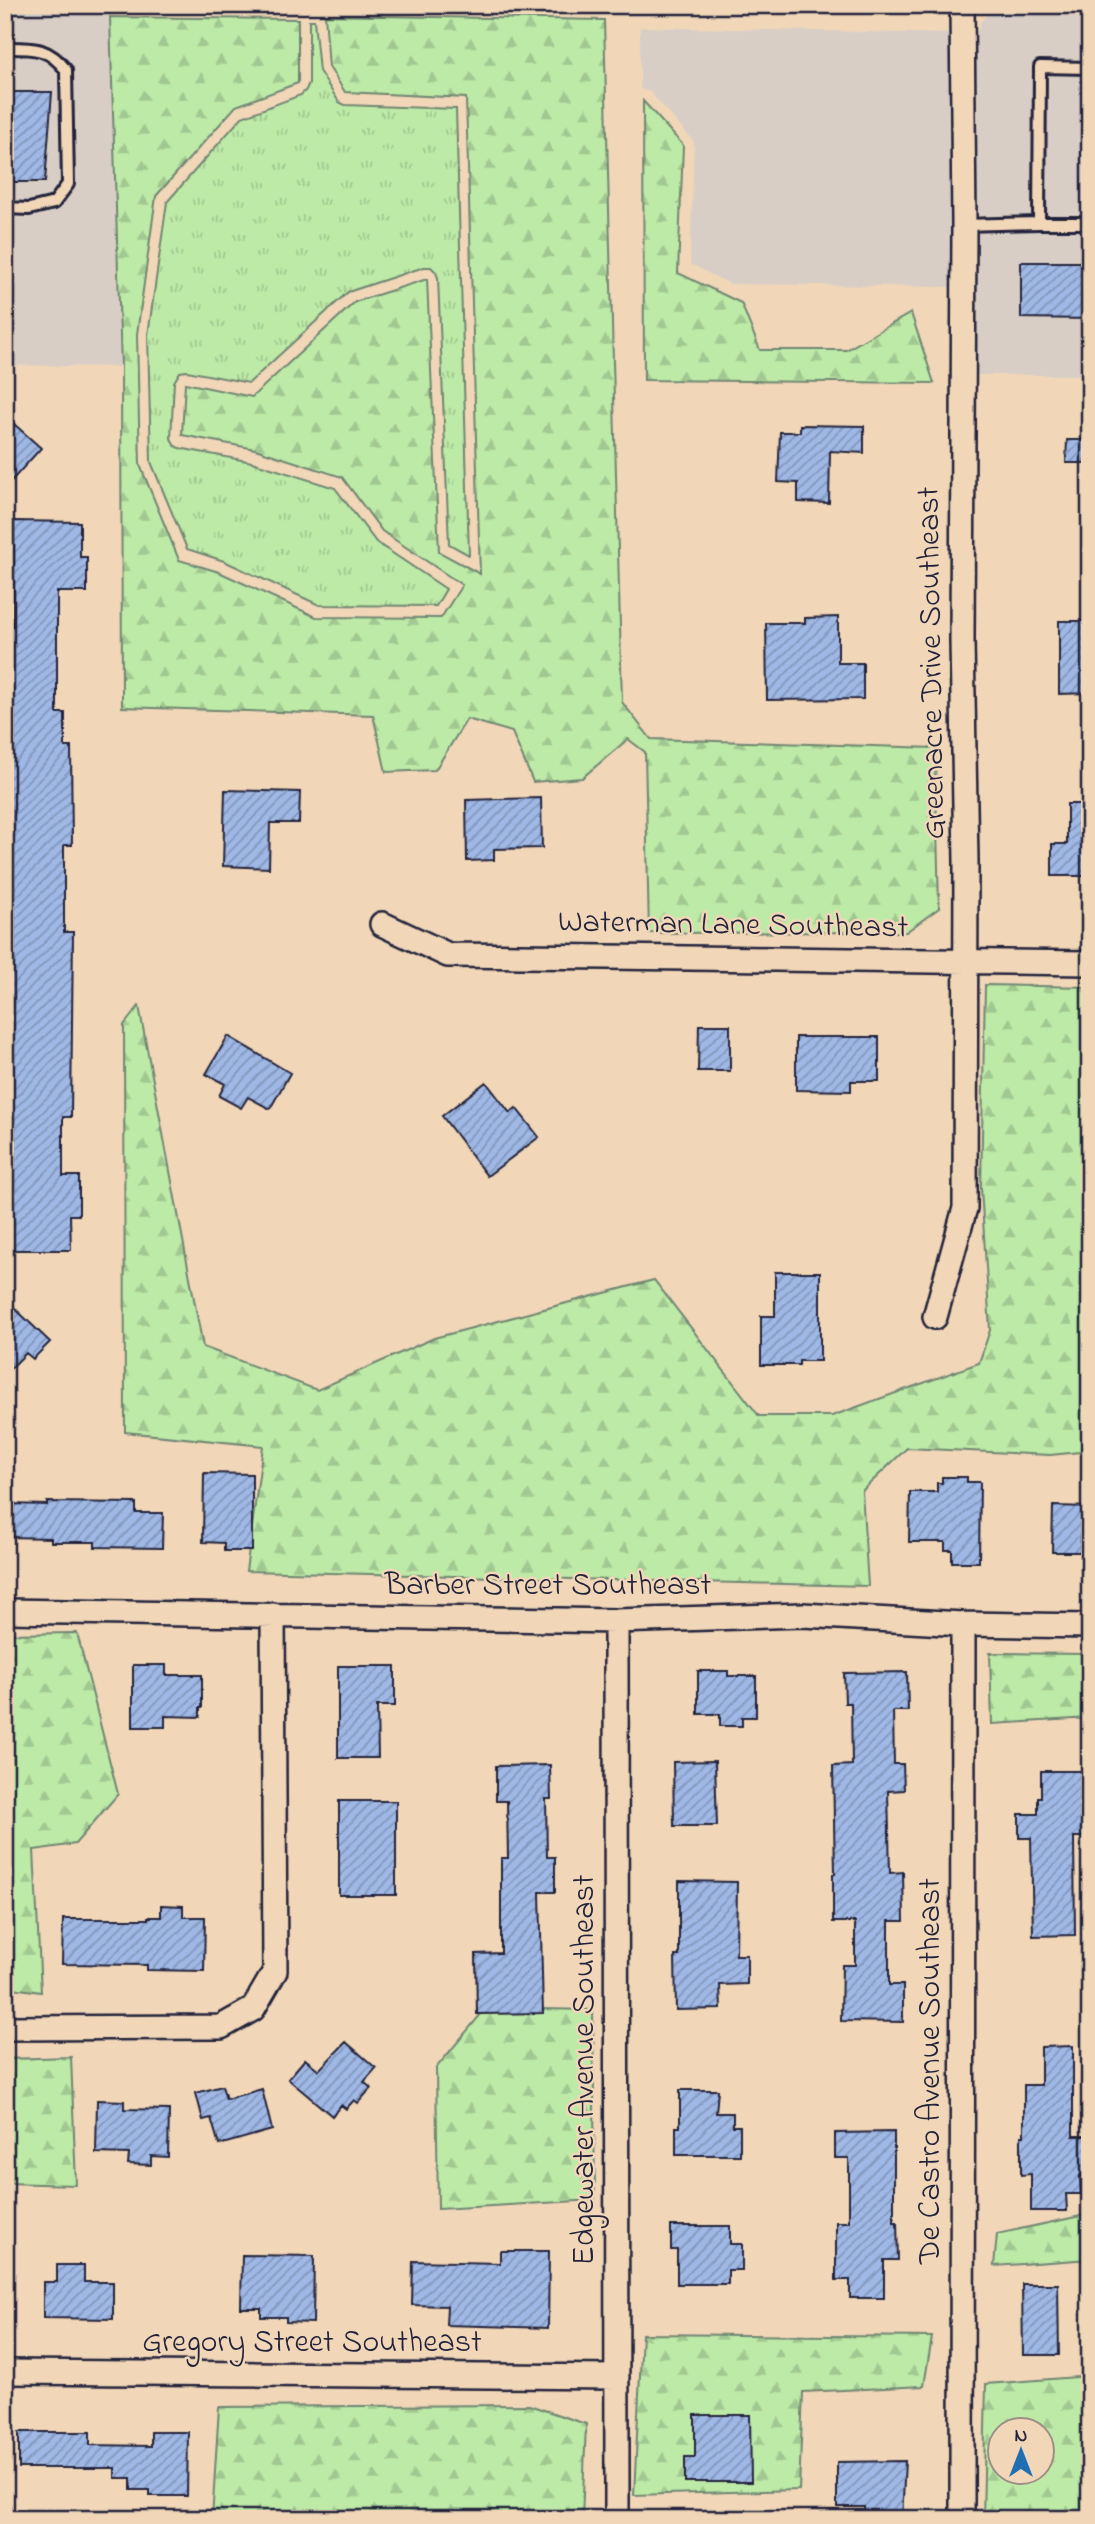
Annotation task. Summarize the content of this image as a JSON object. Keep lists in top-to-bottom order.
{
  "streets": {
    "street": [
      "Greenacre Drive Southeast",
      "Waterman Lane Southeast",
      "Barber Street Southeast",
      "Edgewater Avenue Southeast",
      "De Castro Avenue Southeast",
      "Gregory Street Southeast"
    ]
  },
  "crossings": [
    ["Greenacre Drive Southeast", "Waterman Lane Southeast"],
    ["Barber Street Southeast", "Edgewater Avenue Southeast"],
    ["Barber Street Southeast", "De Castro Avenue Southeast"],
    ["Edgewater Avenue Southeast", "Gregory Street Southeast"]
  ],
  "north": "top"
}
